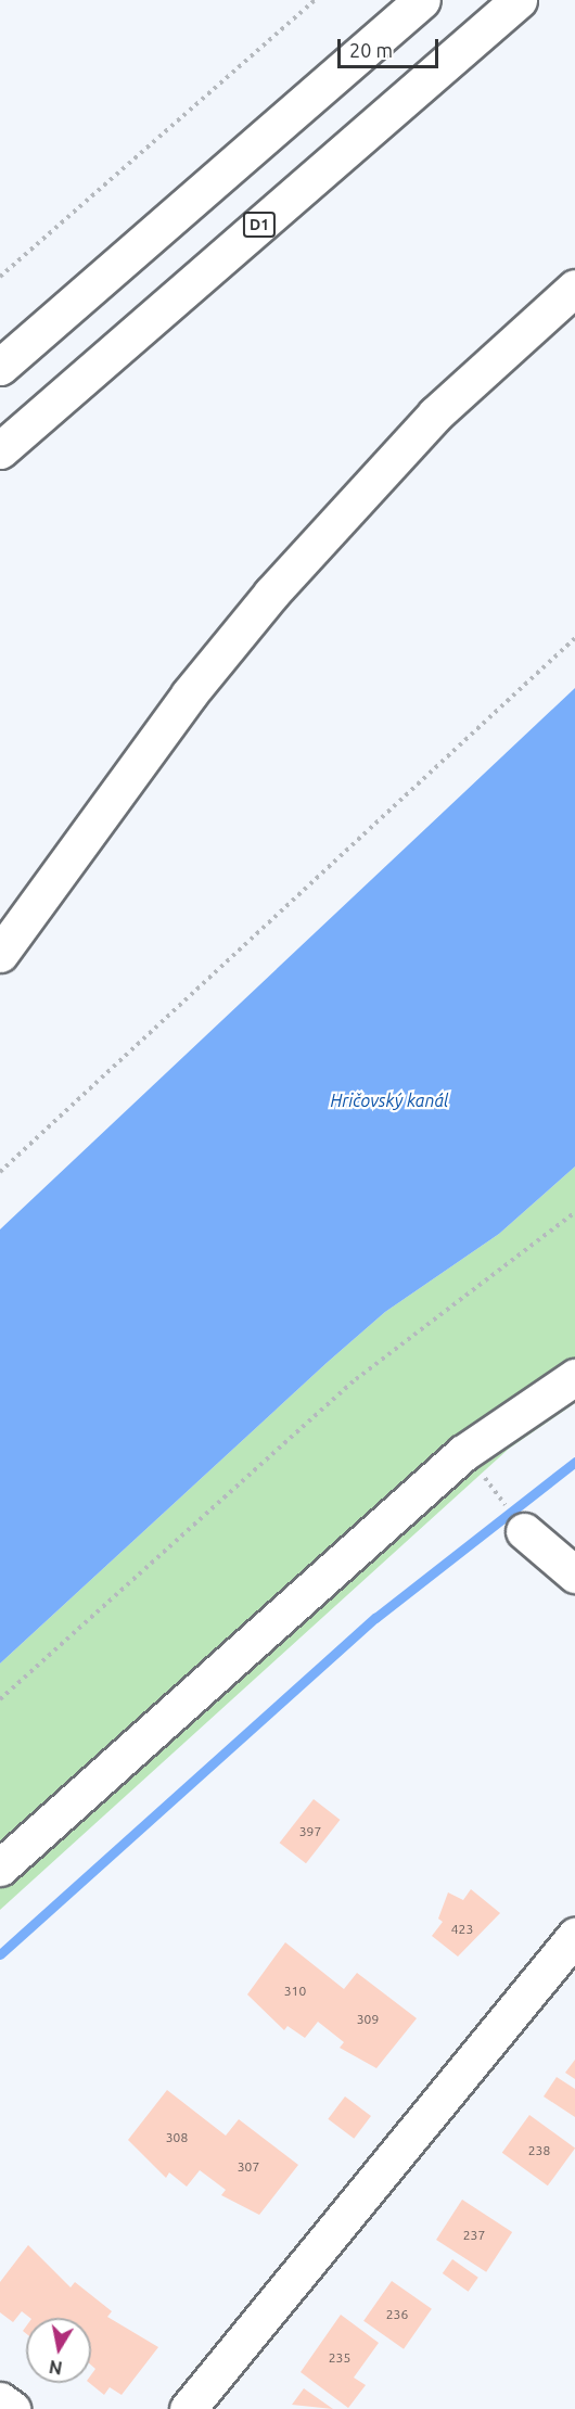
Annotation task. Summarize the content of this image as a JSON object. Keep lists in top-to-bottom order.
{
  "streets": {
    "main road": ["D1"]
  },
  "water": ["Hričovský kanál"],
  "house_numbers": [
    "397",
    "423",
    "310",
    "309",
    "308",
    "238",
    "307",
    "237",
    "236",
    "235"
  ],
  "scale_bar": "20 m",
  "north": "bottom"
}
